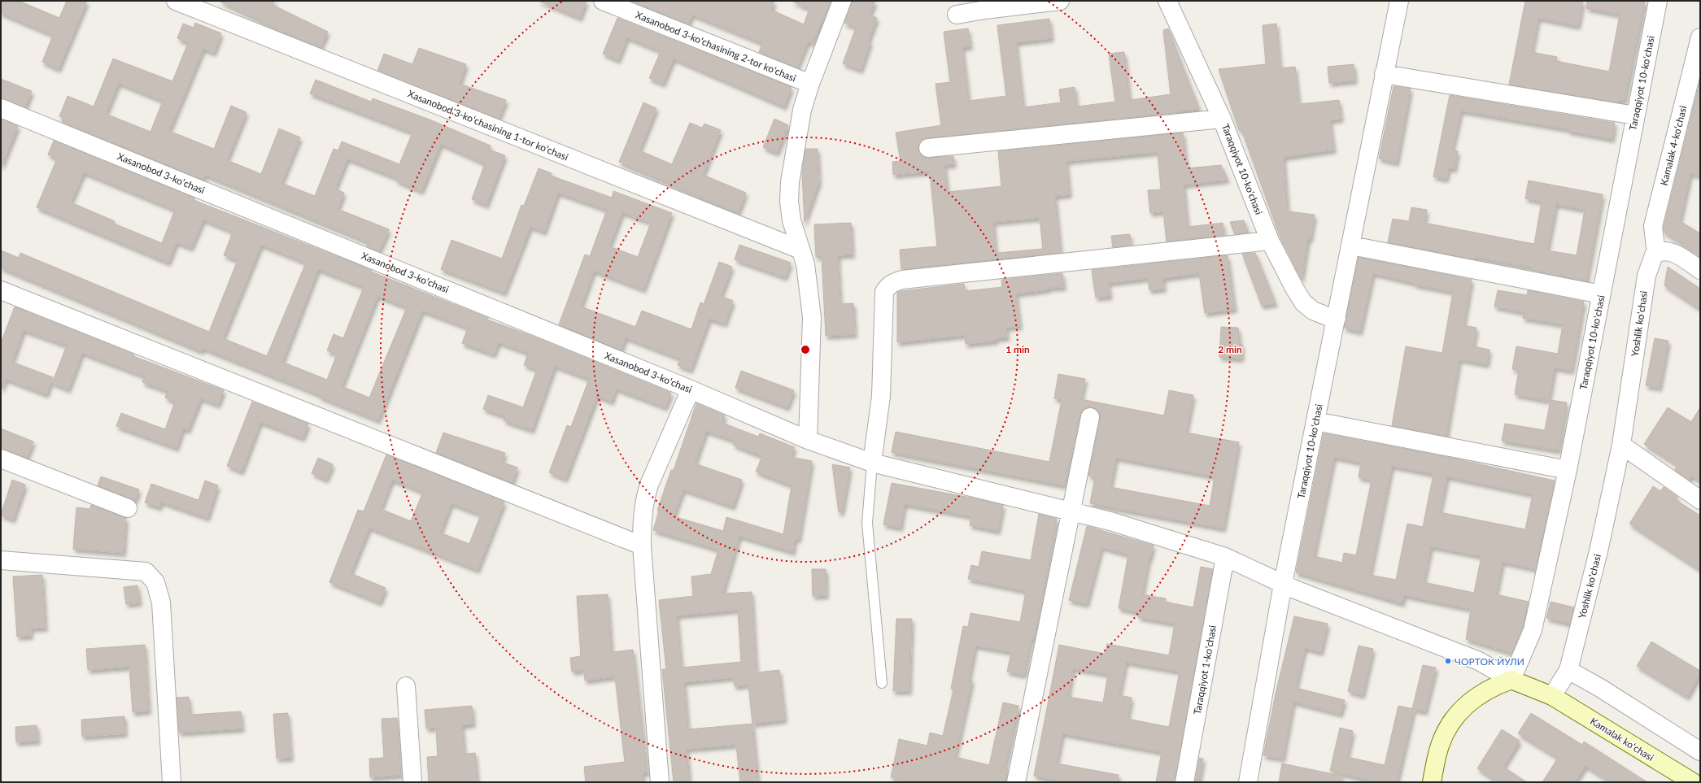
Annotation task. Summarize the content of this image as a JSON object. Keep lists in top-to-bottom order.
{
  "streets": {
    "street": [
      "Xasanobod 3-koʻchasining 2-tor koʻchasi",
      "Taraqqiyot 10-koʻchasi",
      "Xasanobod 3-koʻchasining 1-tor koʻchasi",
      "Kamalak 4-koʻchasi",
      "Xasanobod 3-koʻchasi",
      "Yoshlik koʻchasi",
      "Taraqqiyot 1-koʻchasi",
      "Kamalak koʻchasi"
    ]
  },
  "crossings": [
    ["Taraqqiyot 10-koʻchasi", "Xasanobod 3-koʻchasi"],
    ["Taraqqiyot 10-koʻchasi", "Kamalak koʻchasi"],
    ["Kamalak 4-koʻchasi", "Yoshlik koʻchasi"],
    ["Xasanobod 3-koʻchasi", "Taraqqiyot 1-koʻchasi"],
    ["Xasanobod 3-koʻchasi", "Kamalak koʻchasi"],
    ["Yoshlik koʻchasi", "Kamalak koʻchasi"]
  ],
  "places": ["ЧОРТОК ЙУЛИ"],
  "rings": ["1 min", "2 min"]
}
